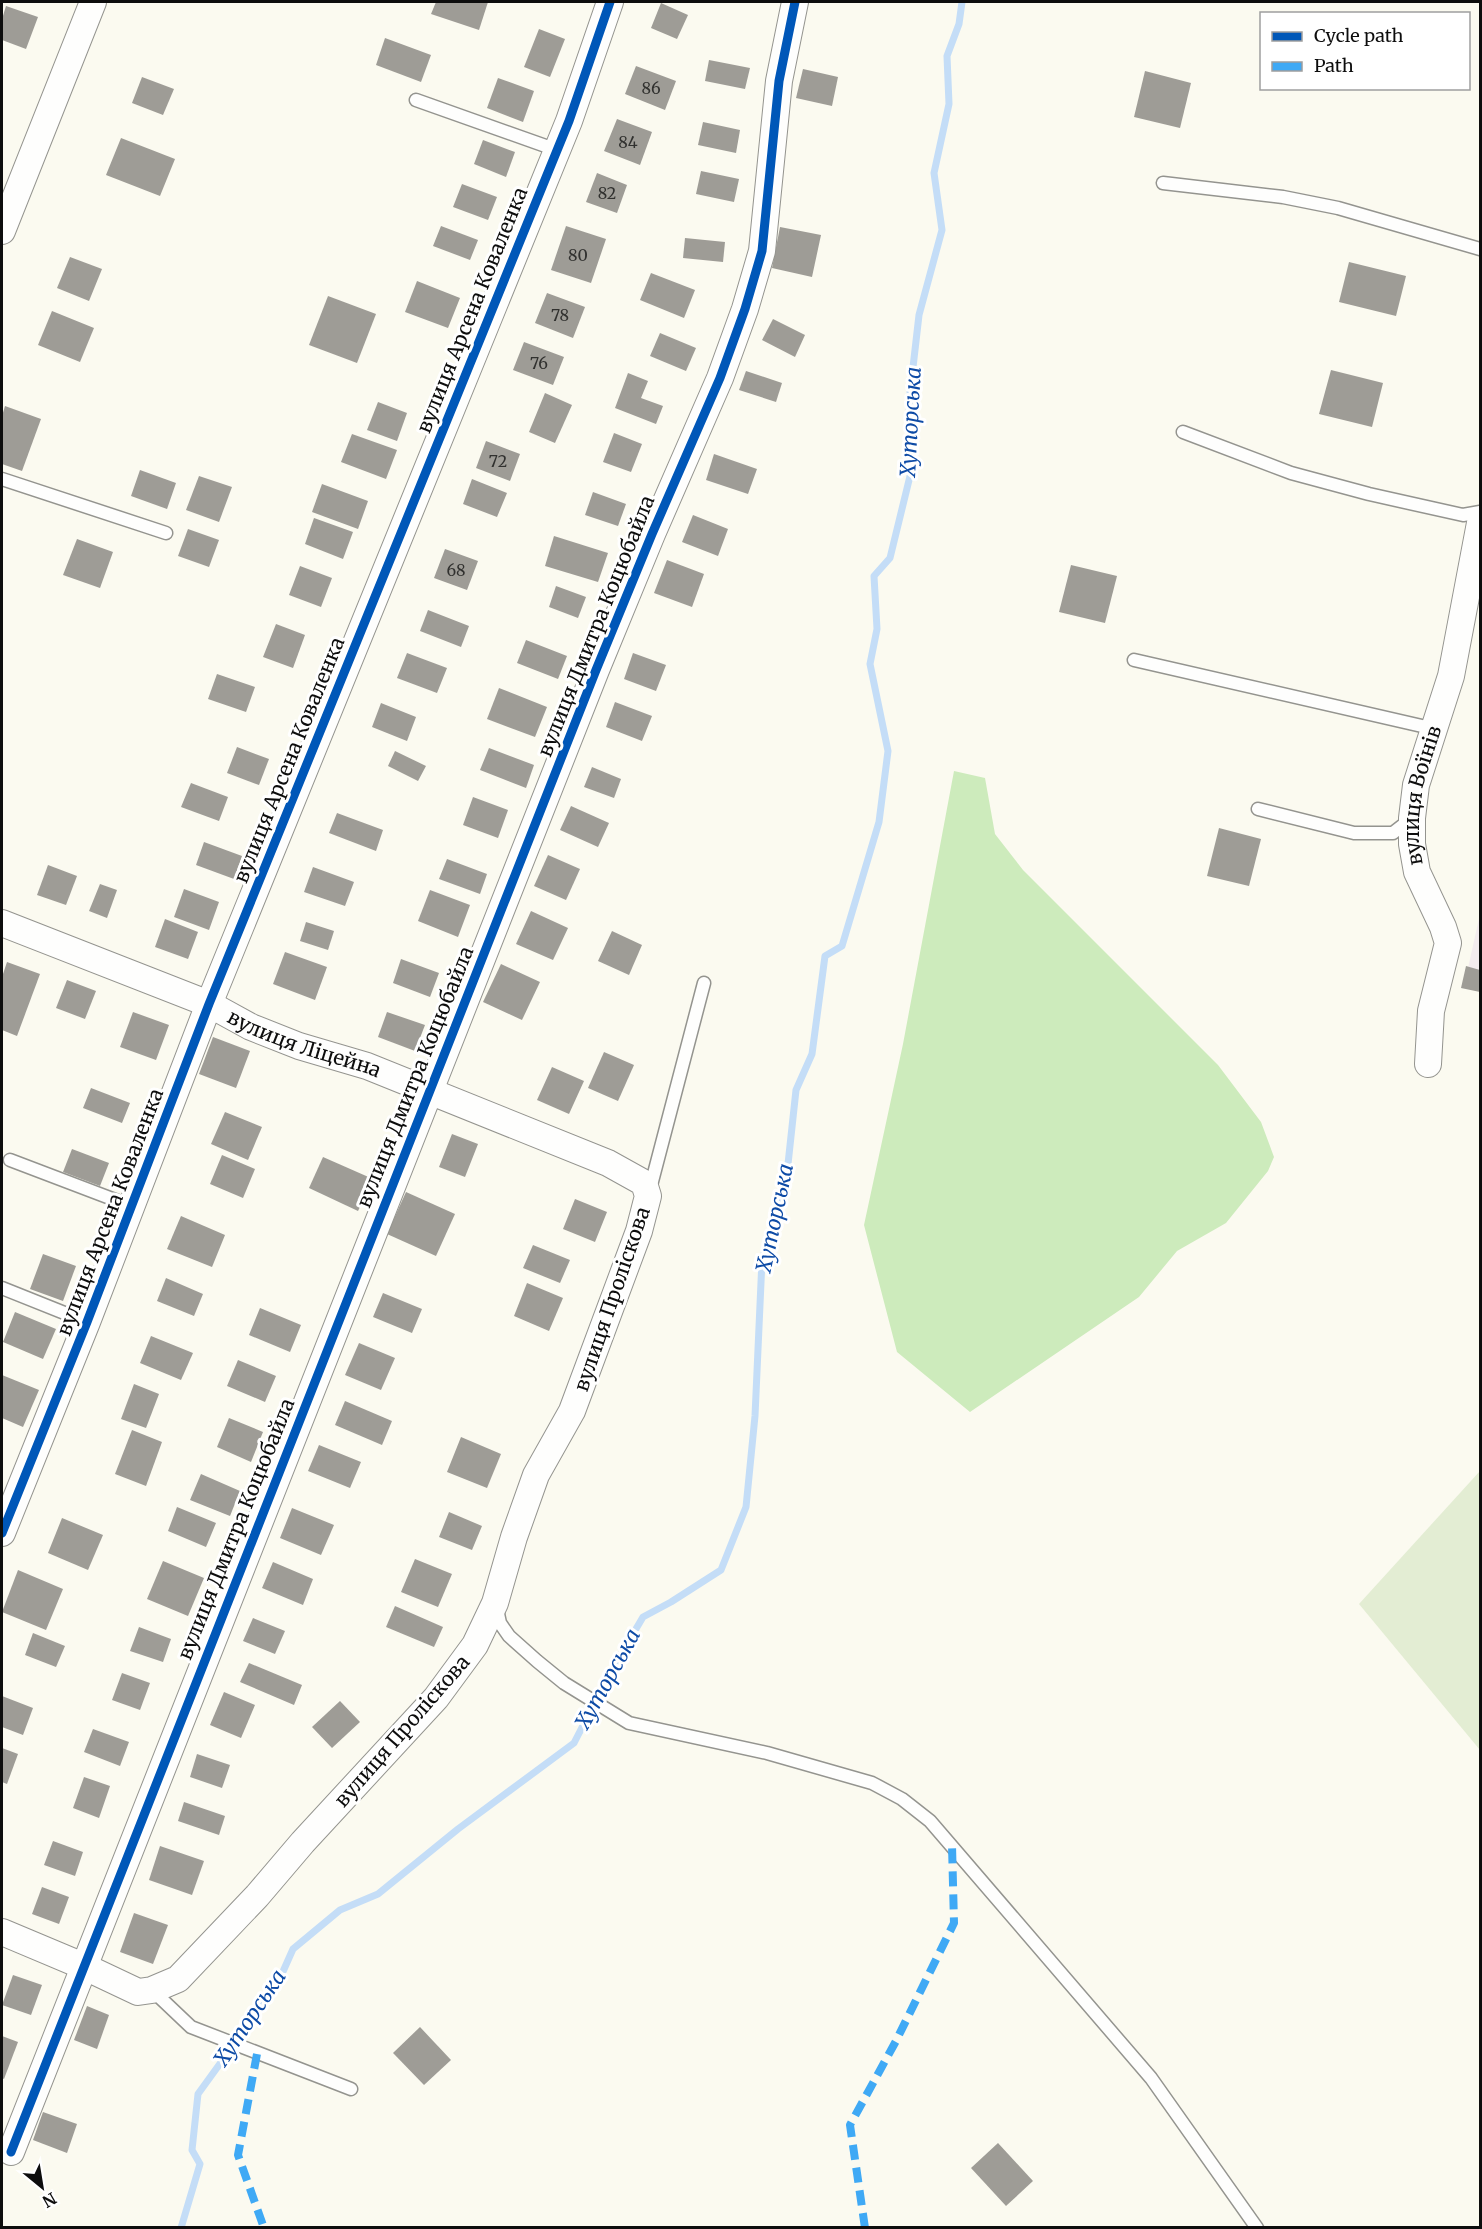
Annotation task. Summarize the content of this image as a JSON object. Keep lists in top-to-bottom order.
{
  "streets": {
    "street": [
      "вулиця Арсена Коваленка",
      "вулиця Дмитра Коцюбайла",
      "вулиця Воїнів",
      "вулиця Ліцейна",
      "вулиця Проліскова"
    ]
  },
  "crossings": [
    ["вулиця Арсена Коваленка", "вулиця Ліцейна"],
    ["вулиця Дмитра Коцюбайла", "вулиця Ліцейна"],
    ["вулиця Ліцейна", "вулиця Проліскова"]
  ],
  "water": ["Хуторська"],
  "house_numbers": [
    "86",
    "84",
    "82",
    "80",
    "78",
    "76",
    "72",
    "68"
  ],
  "legend": ["Cycle path", "Path"],
  "north": "bottom right"
}
